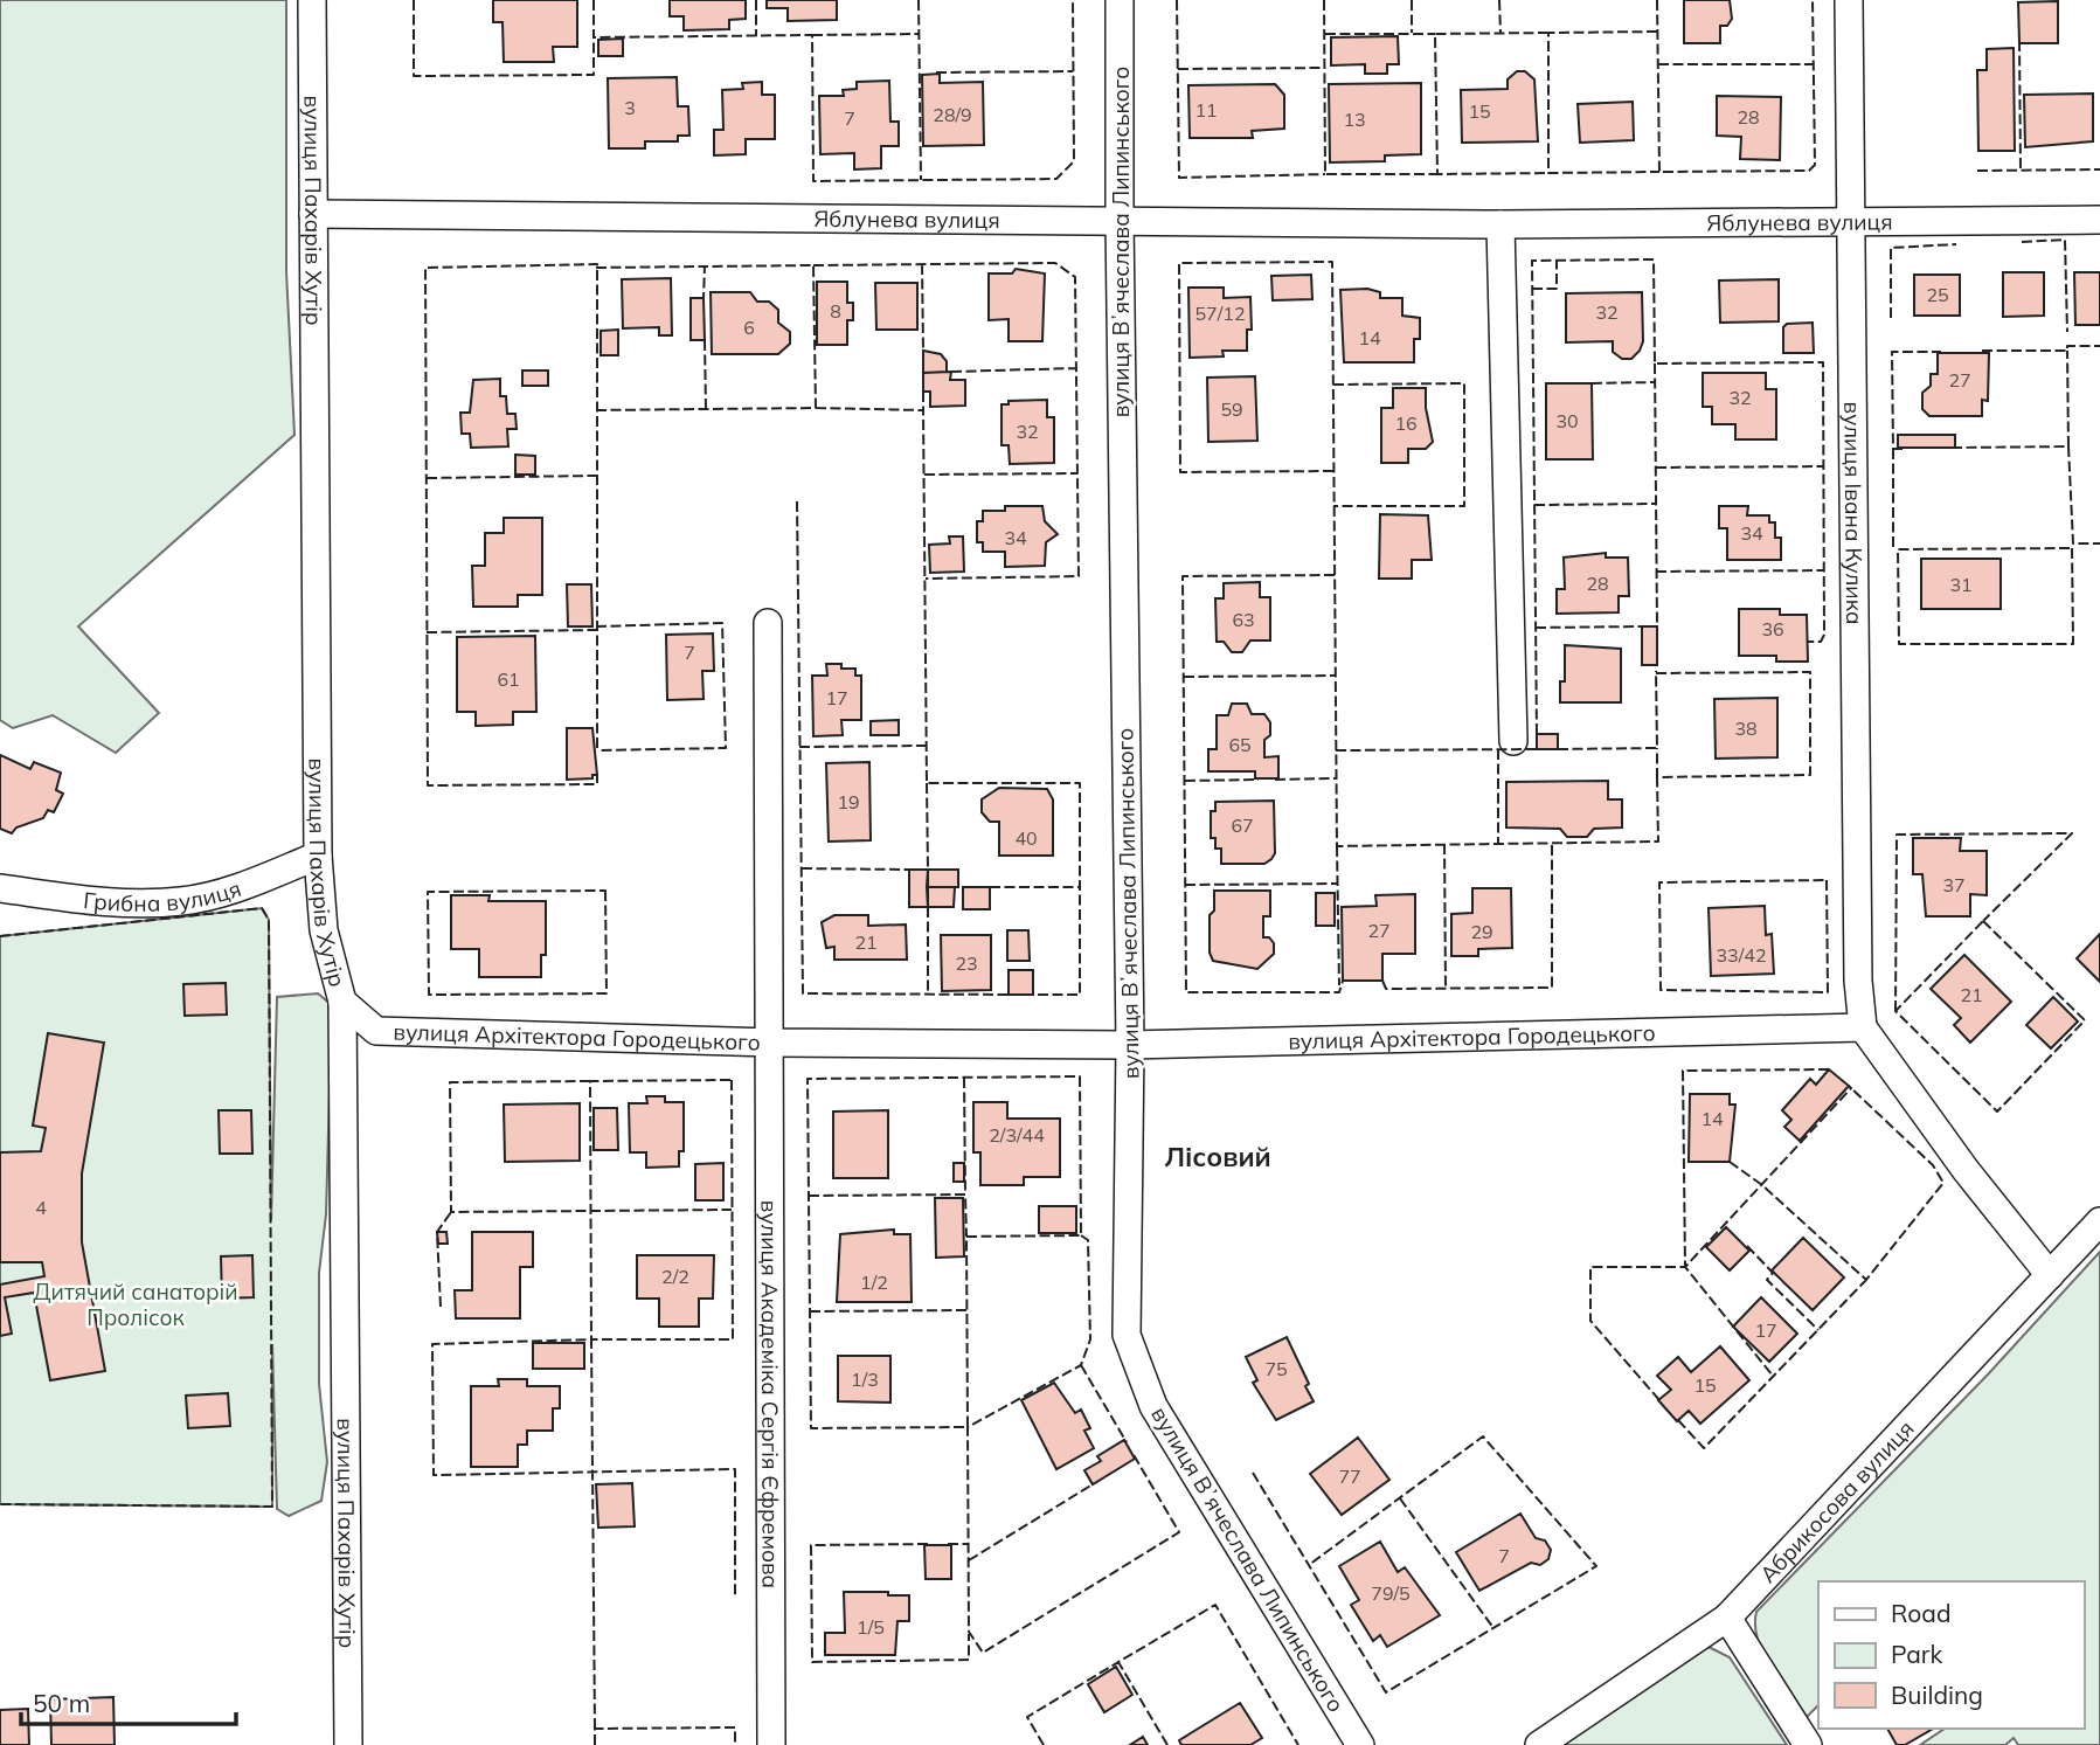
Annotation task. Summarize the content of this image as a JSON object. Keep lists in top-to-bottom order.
{
  "streets": {
    "street": [
      "вулиця Пахарів Хутір",
      "Яблунева вулиця",
      "вулиця Вʼячеслава Липинського",
      "вулиця Івана Кулика",
      "Грибна вулиця",
      "вулиця Архітектора Городецького",
      "вулиця Академіка Сергія Єфремова",
      "Абрикосова вулиця"
    ]
  },
  "crossings": [
    ["вулиця Пахарів Хутір", "Яблунева вулиця"],
    ["вулиця Пахарів Хутір", "Грибна вулиця"],
    ["вулиця Пахарів Хутір", "вулиця Архітектора Городецького"],
    ["Яблунева вулиця", "вулиця Вʼячеслава Липинського"],
    ["Яблунева вулиця", "вулиця Івана Кулика"],
    ["вулиця Вʼячеслава Липинського", "вулиця Архітектора Городецького"],
    ["вулиця Івана Кулика", "вулиця Архітектора Городецького"],
    ["вулиця Архітектора Городецького", "вулиця Академіка Сергія Єфремова"]
  ],
  "districts": ["Лісовий"],
  "parks": ["Дитячий санаторій Пролісок"],
  "house_numbers": [
    "3",
    "11",
    "15",
    "28/9",
    "28",
    "7",
    "13",
    "25",
    "8",
    "32",
    "57/12",
    "6",
    "14",
    "27",
    "32",
    "59",
    "30",
    "16",
    "32",
    "34",
    "34",
    "28",
    "31",
    "63",
    "36",
    "7",
    "61",
    "17",
    "38",
    "65",
    "19",
    "67",
    "40",
    "37",
    "27",
    "29",
    "21",
    "33/42",
    "23",
    "21",
    "14",
    "2/3/44",
    "4",
    "2/2",
    "1/2",
    "17",
    "75",
    "1/3",
    "15",
    "77",
    "7",
    "79/5",
    "1/5"
  ],
  "legend": ["Road", "Park", "Building"],
  "scale_bar": "50 m"
}
